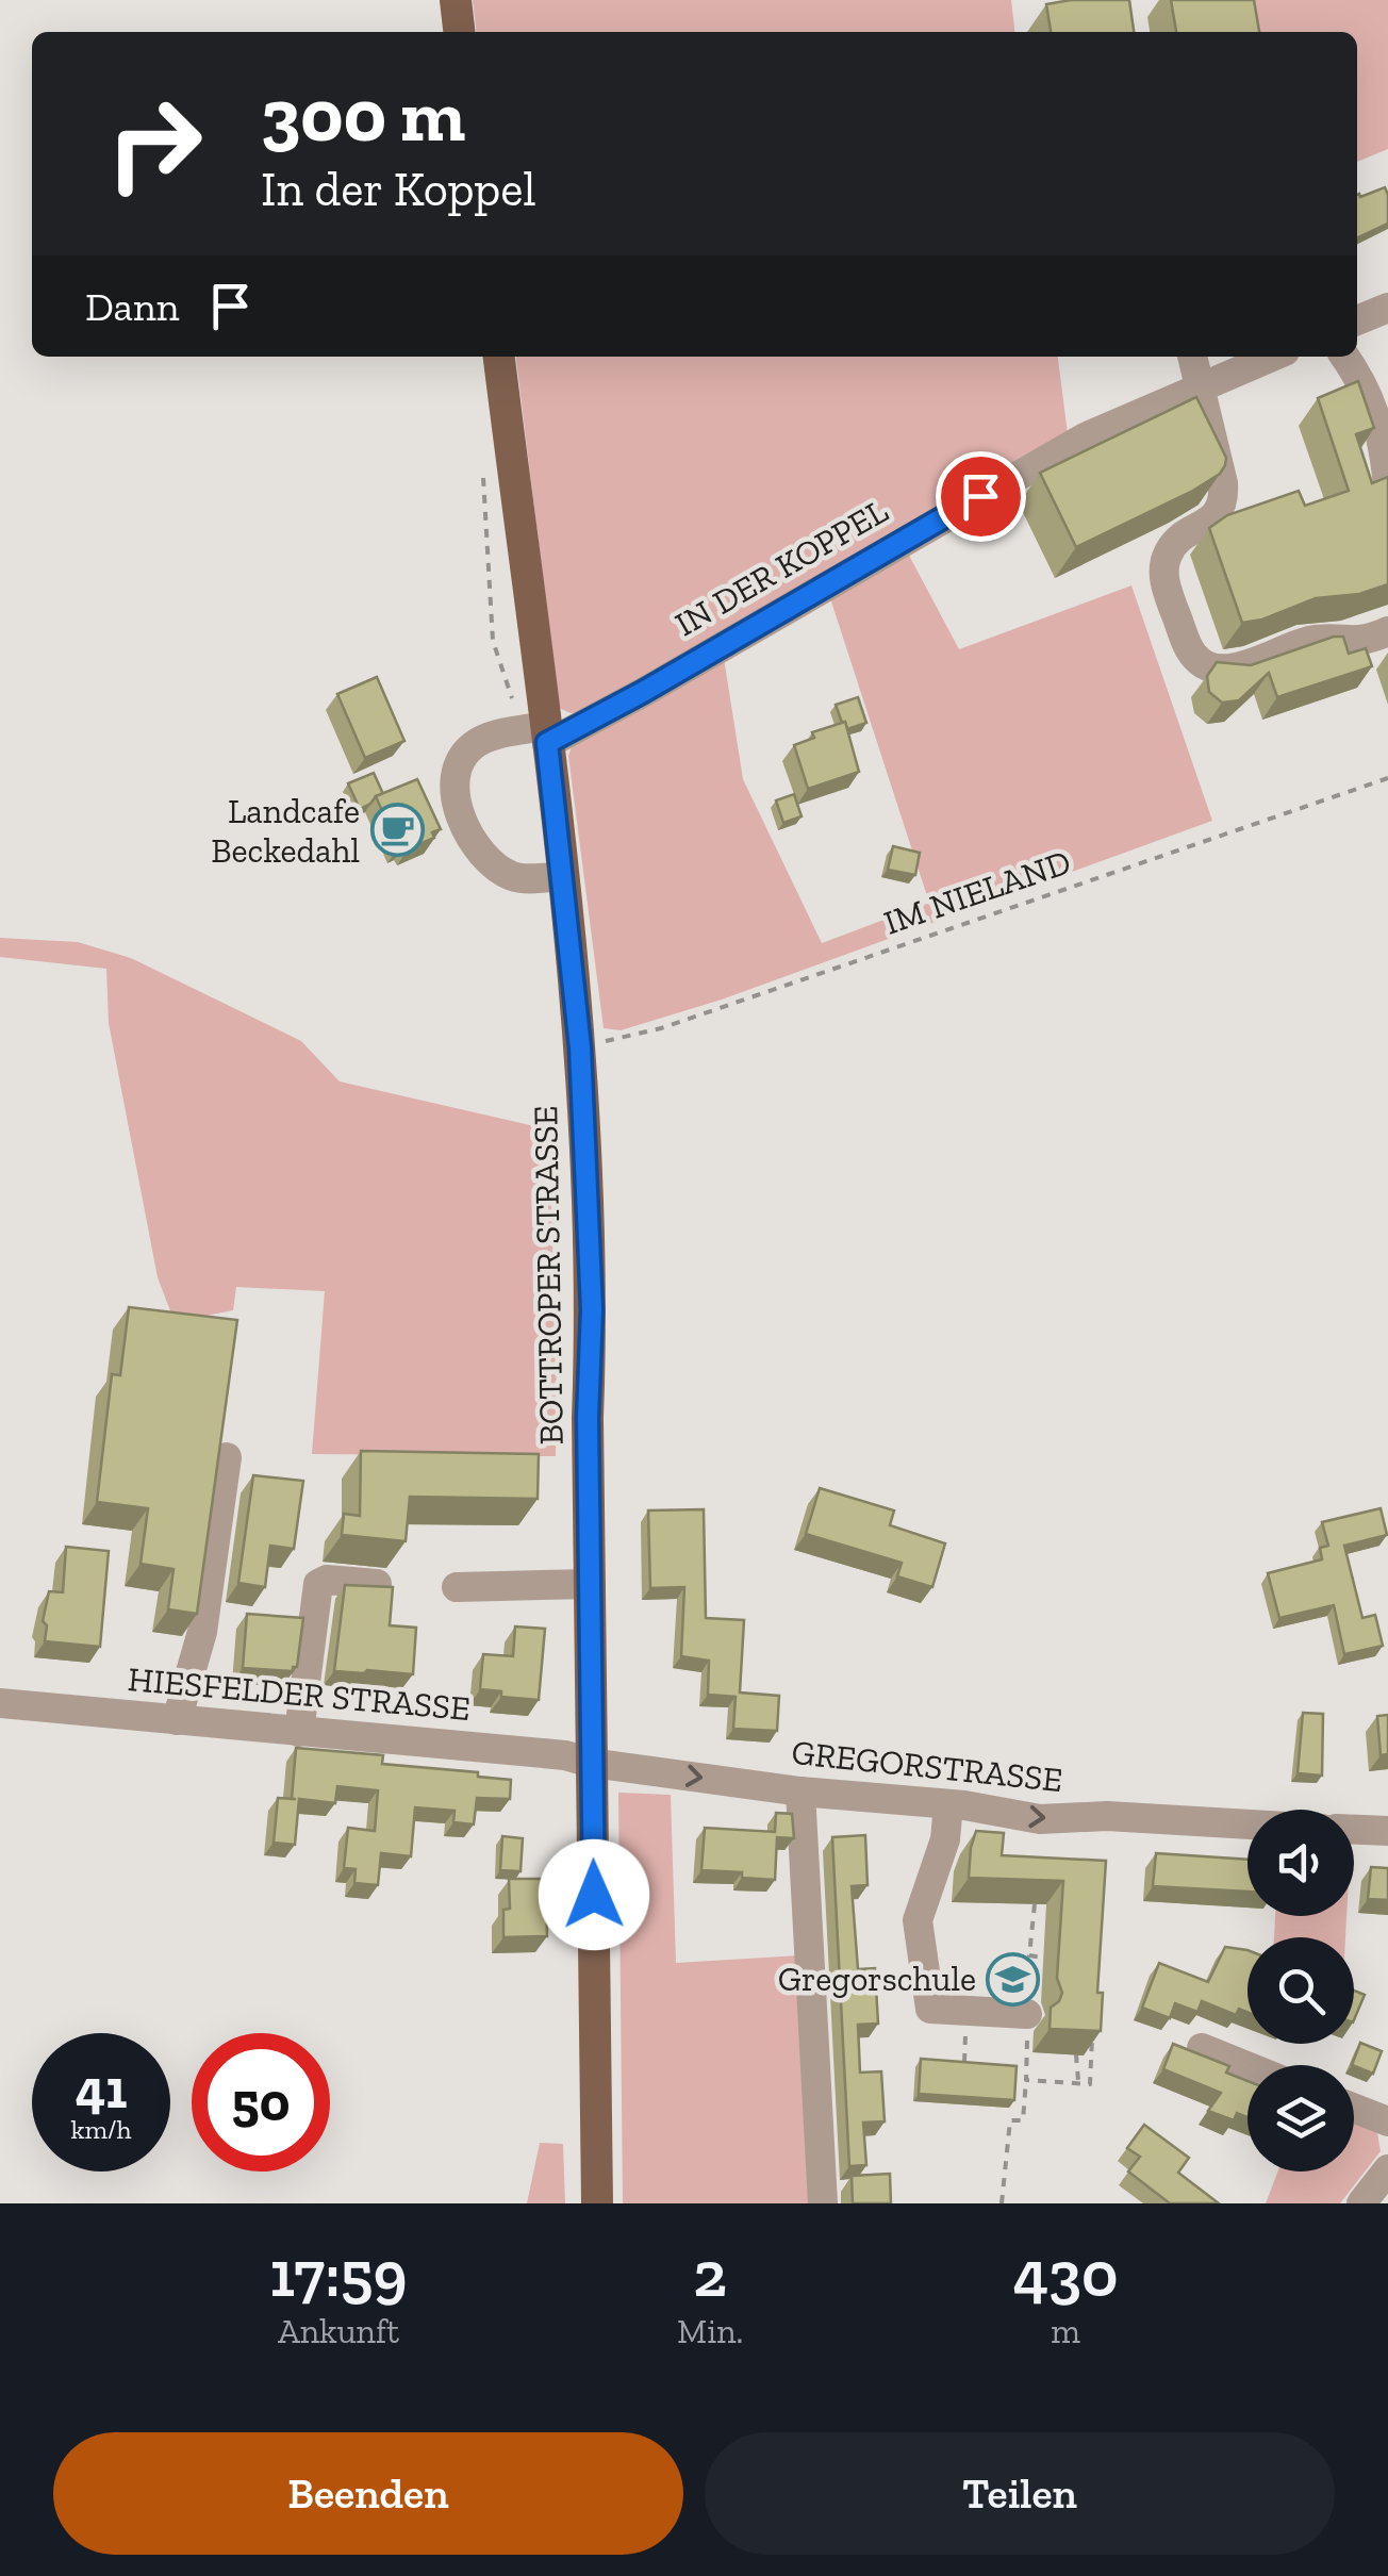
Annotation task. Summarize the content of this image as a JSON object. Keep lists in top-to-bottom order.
{
  "streets": {
    "main road": ["BOTTROPER STRASSE"],
    "street": ["IN DER KOPPEL", "HIESFELDER STRASSE", "GREGORSTRASSE"],
    "path": ["IM NIELAND"]
  },
  "crossings": [
    ["IN DER KOPPEL", "BOTTROPER STRASSE"],
    ["IM NIELAND", "BOTTROPER STRASSE"],
    ["BOTTROPER STRASSE", "HIESFELDER STRASSE"],
    ["BOTTROPER STRASSE", "GREGORSTRASSE"],
    ["HIESFELDER STRASSE", "GREGORSTRASSE"]
  ],
  "one_way": ["GREGORSTRASSE"],
  "places": {
    "cafe": ["Landcafe Beckedahl"],
    "school or university": ["Gregorschule"]
  },
  "page": {
    "turn": ["300 m", "In der Koppel"],
    "then": "Dann",
    "speed": "41 km/h",
    "limit": "50",
    "eta": [
      "17:59",
      "Ankunft",
      "2",
      "Min.",
      "430",
      "m"
    ],
    "buttons": ["Beenden", "Teilen"]
  }
}
